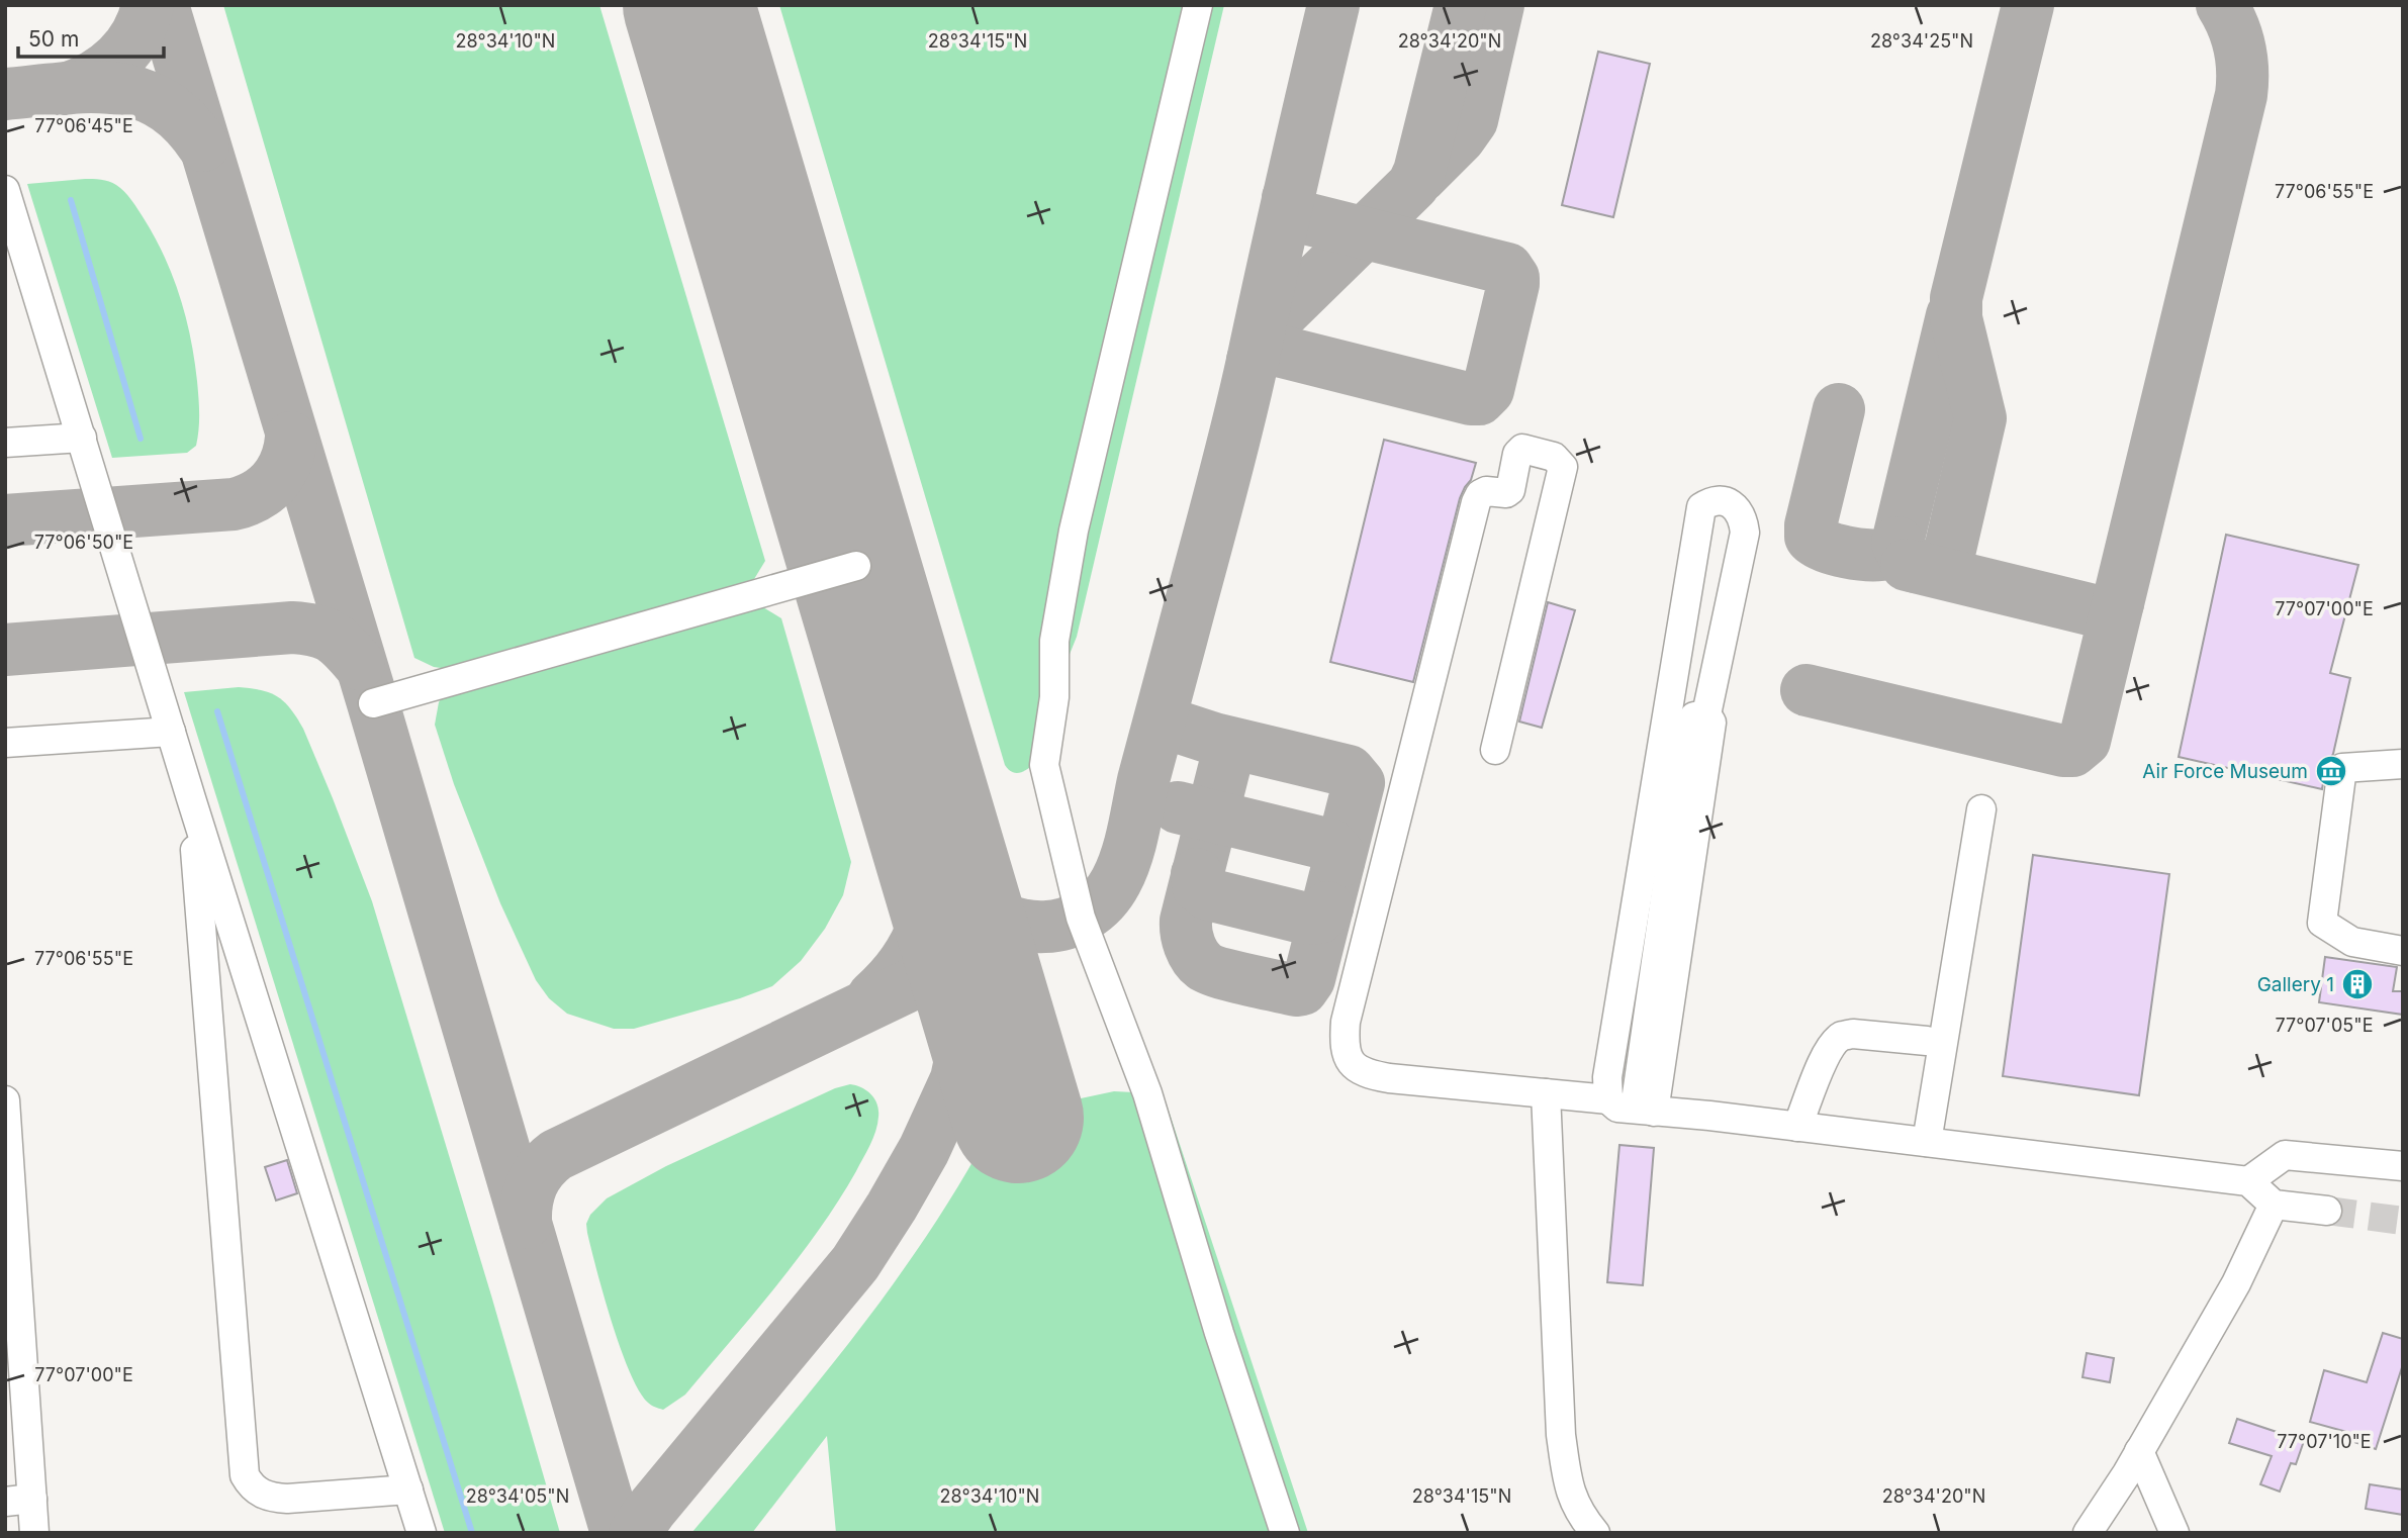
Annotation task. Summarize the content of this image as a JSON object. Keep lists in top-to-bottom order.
{
  "places": {
    "museum": ["Air Force Museum"],
    "building": ["Gallery 1"]
  },
  "scale_bar": "50 m",
  "coordinates": [
    "28°34'10\"N",
    "28°34'15\"N",
    "28°34'20\"N",
    "28°34'25\"N",
    "77°06'45\"E",
    "77°06'55\"E",
    "77°06'50\"E",
    "77°07'00\"E",
    "77°07'05\"E",
    "77°07'10\"E",
    "28°34'05\"N"
  ]
}
